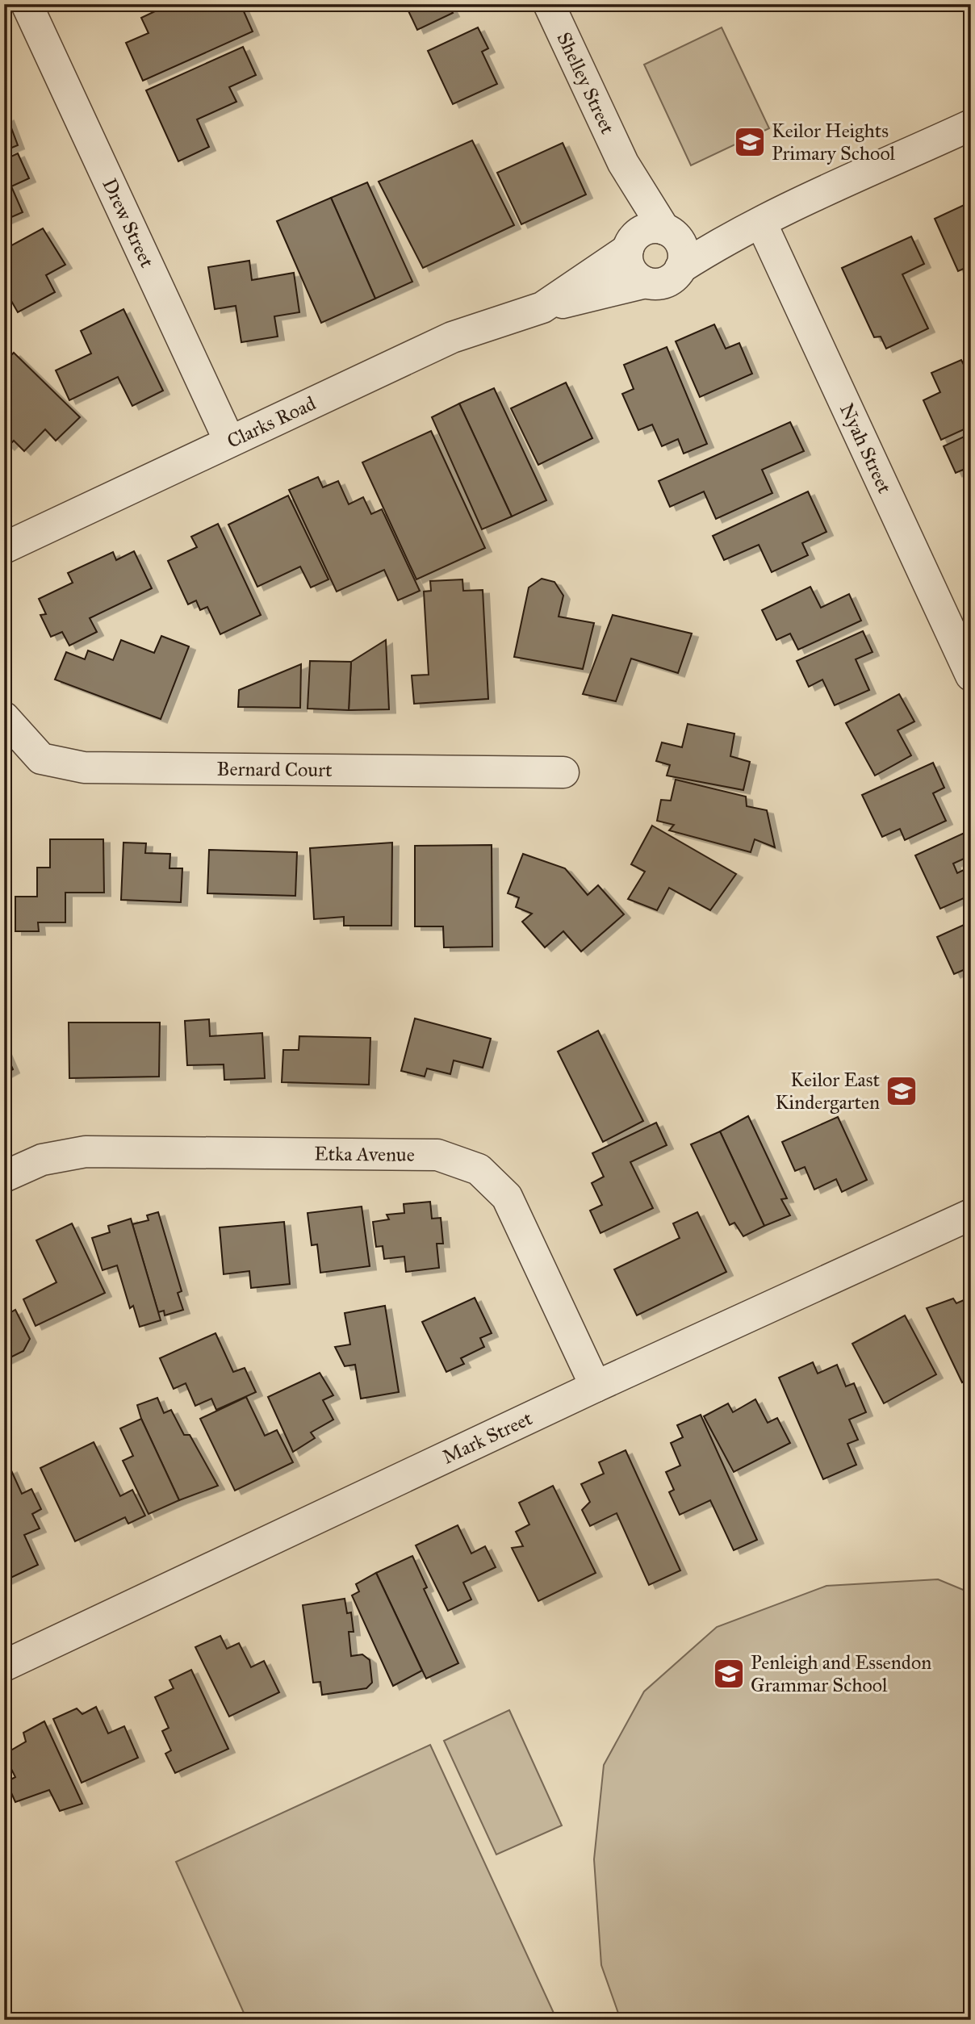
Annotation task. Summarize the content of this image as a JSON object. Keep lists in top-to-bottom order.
{
  "streets": {
    "street": [
      "Shelley Street",
      "Drew Street",
      "Clarks Road",
      "Nyah Street",
      "Bernard Court",
      "Etka Avenue",
      "Mark Street"
    ]
  },
  "crossings": [
    ["Shelley Street", "Clarks Road"],
    ["Drew Street", "Clarks Road"],
    ["Etka Avenue", "Mark Street"]
  ],
  "places": {
    "school or university": ["Keilor Heights Primary School", "Keilor East Kindergarten", "Penleigh and Essendon Grammar School"]
  }
}
